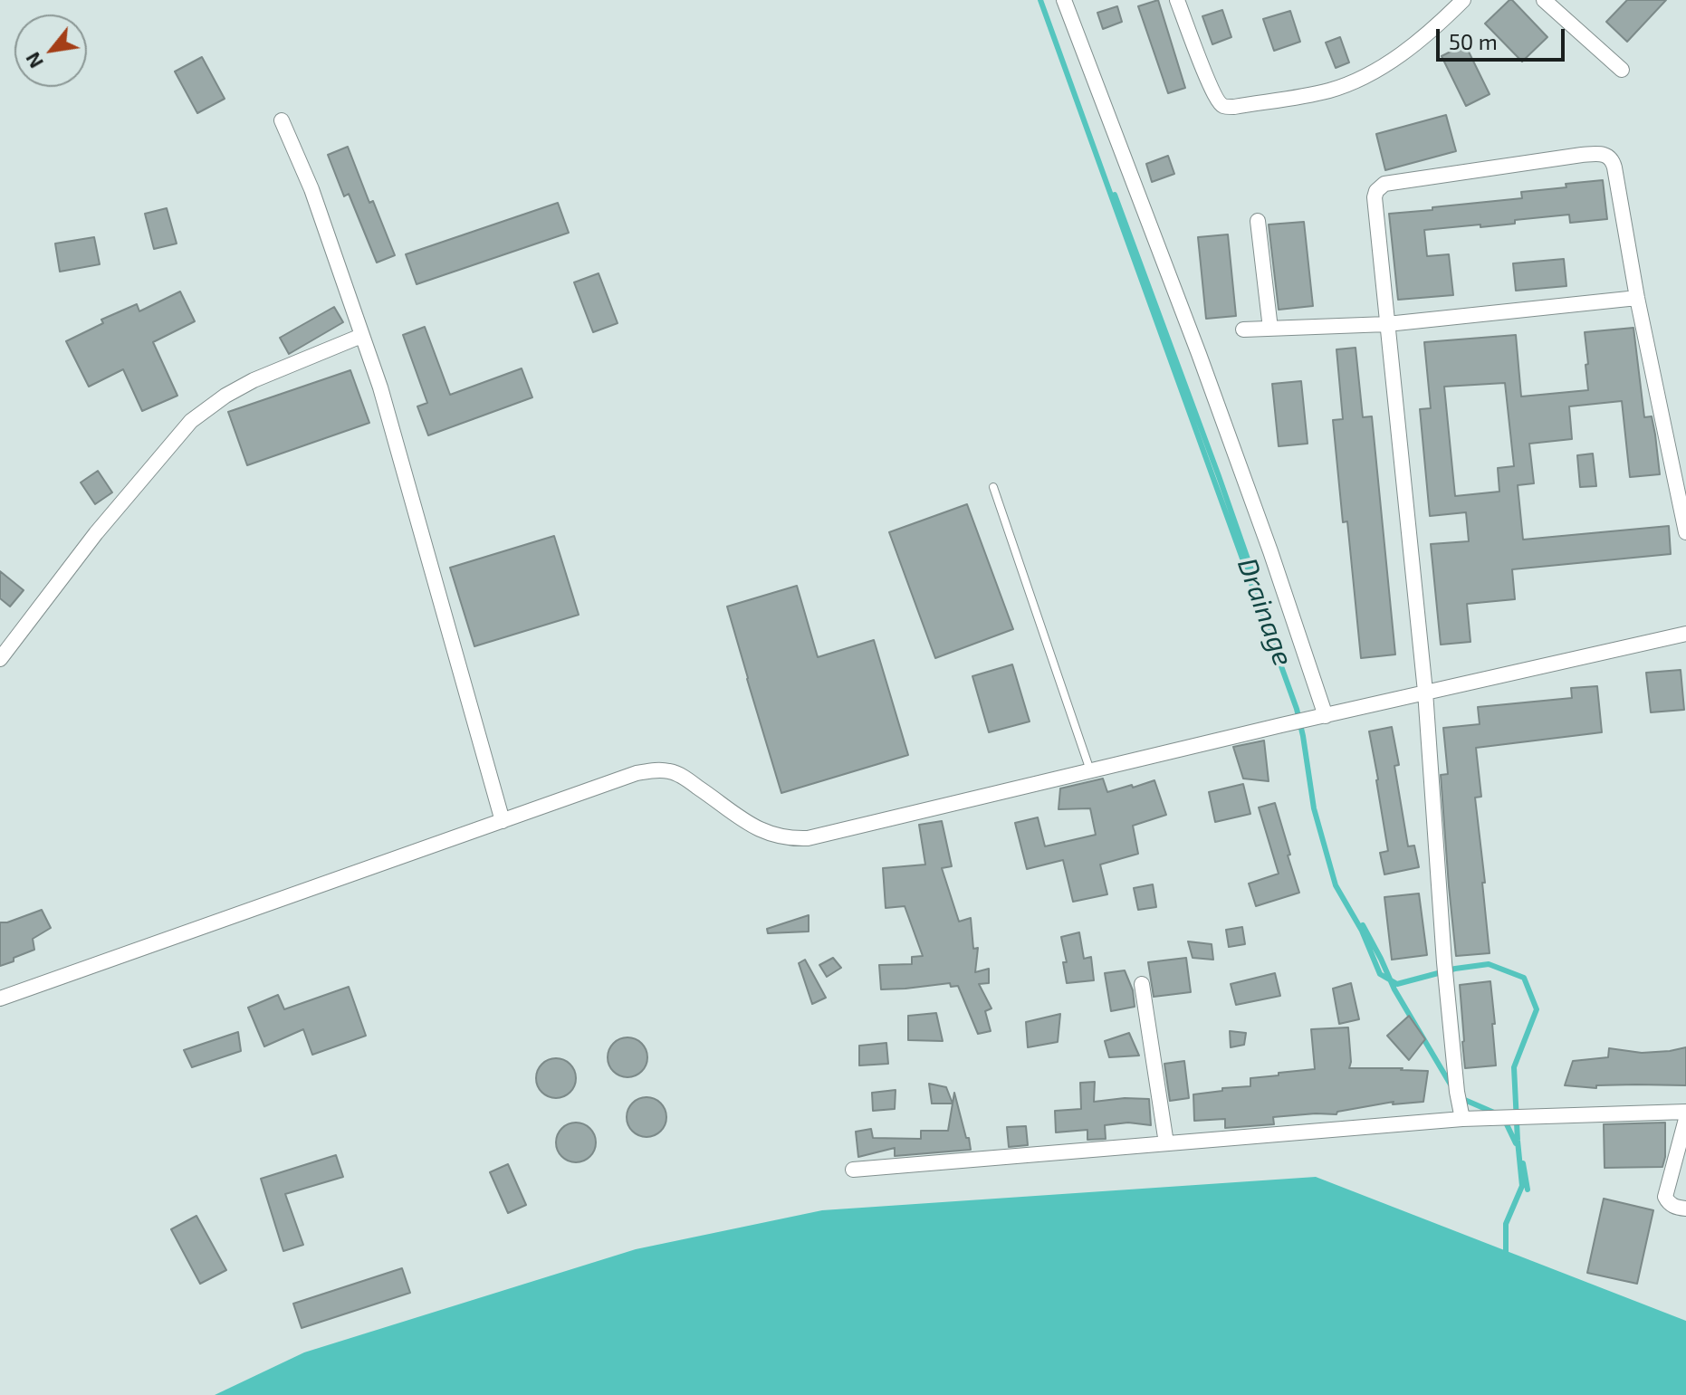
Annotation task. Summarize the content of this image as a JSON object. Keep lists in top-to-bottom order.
{
  "water": ["Drainage"],
  "scale_bar": "50 m",
  "north": "bottom left"
}
